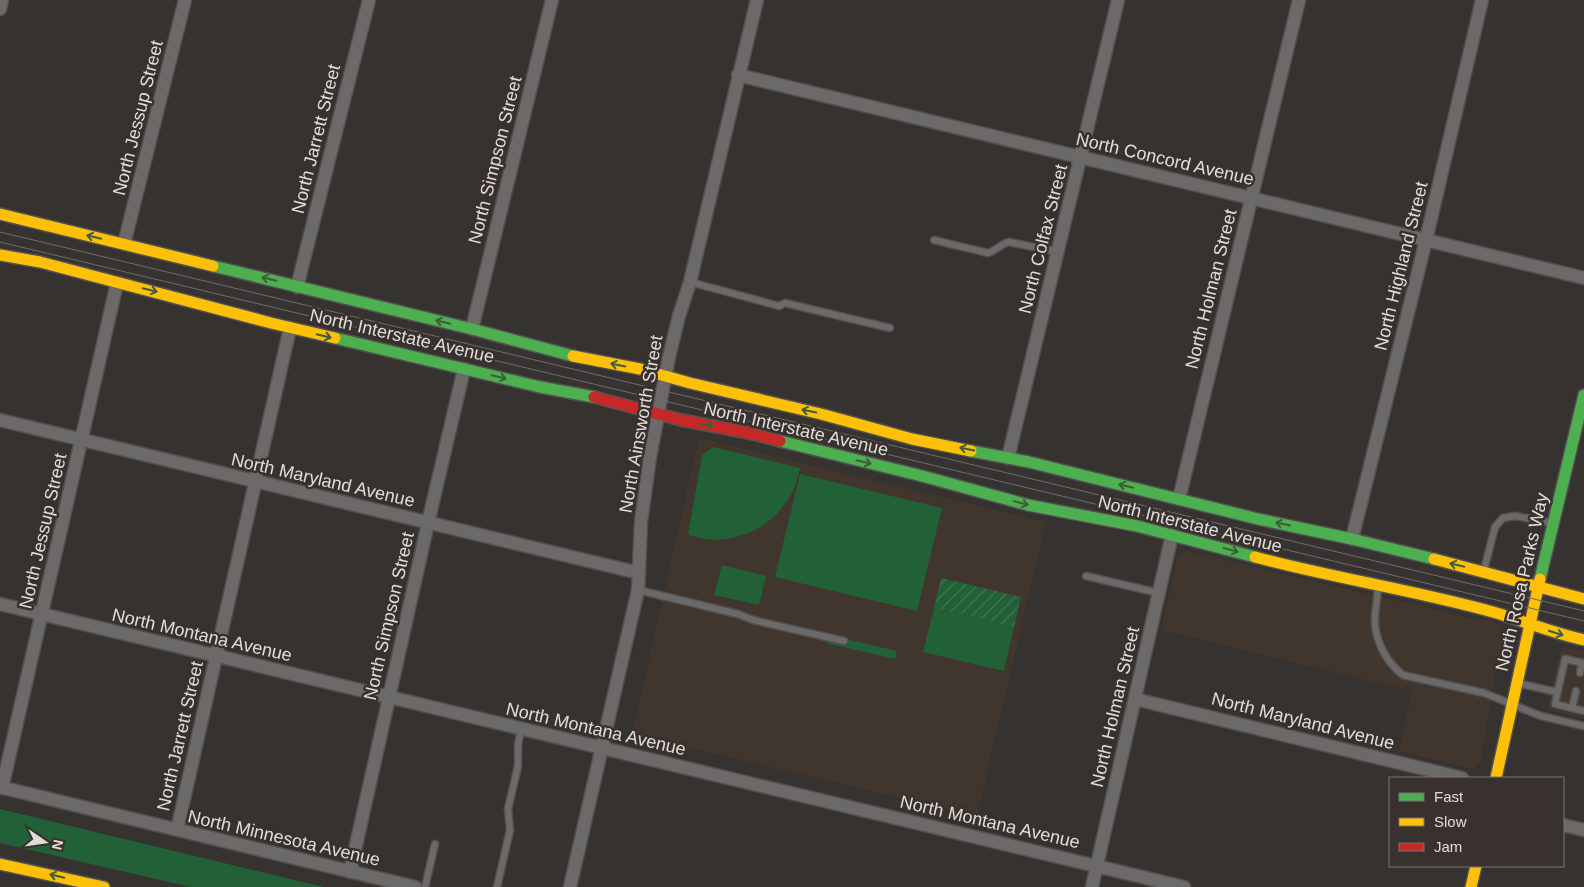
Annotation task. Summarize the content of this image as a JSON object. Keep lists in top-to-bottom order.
{
  "streets": {
    "main road": ["North Interstate Avenue", "North Rosa Parks Way"],
    "street": [
      "North Jessup Street",
      "North Jarrett Street",
      "North Concord Avenue",
      "North Simpson Street",
      "North Colfax Street",
      "North Highland Street",
      "North Holman Street",
      "North Ainsworth Street",
      "North Maryland Avenue",
      "North Montana Avenue",
      "North Minnesota Avenue"
    ]
  },
  "crossings": [
    ["North Jessup Street", "North Interstate Avenue"],
    ["North Jessup Street", "North Maryland Avenue"],
    ["North Jessup Street", "North Montana Avenue"],
    ["North Jessup Street", "North Minnesota Avenue"],
    ["North Jarrett Street", "North Interstate Avenue"],
    ["North Jarrett Street", "North Maryland Avenue"],
    ["North Jarrett Street", "North Montana Avenue"],
    ["North Jarrett Street", "North Minnesota Avenue"],
    ["North Concord Avenue", "North Colfax Street"],
    ["North Concord Avenue", "North Highland Street"],
    ["North Concord Avenue", "North Holman Street"],
    ["North Concord Avenue", "North Ainsworth Street"],
    ["North Simpson Street", "North Interstate Avenue"],
    ["North Simpson Street", "North Maryland Avenue"],
    ["North Simpson Street", "North Montana Avenue"],
    ["North Simpson Street", "North Minnesota Avenue"],
    ["North Colfax Street", "North Interstate Avenue"],
    ["North Highland Street", "North Interstate Avenue"],
    ["North Holman Street", "North Interstate Avenue"],
    ["North Holman Street", "North Maryland Avenue"],
    ["North Holman Street", "North Montana Avenue"],
    ["North Interstate Avenue", "North Ainsworth Street"],
    ["North Interstate Avenue", "North Rosa Parks Way"],
    ["North Ainsworth Street", "North Maryland Avenue"],
    ["North Ainsworth Street", "North Montana Avenue"]
  ],
  "legend": ["Fast", "Slow", "Jam"],
  "north": "right"
}
